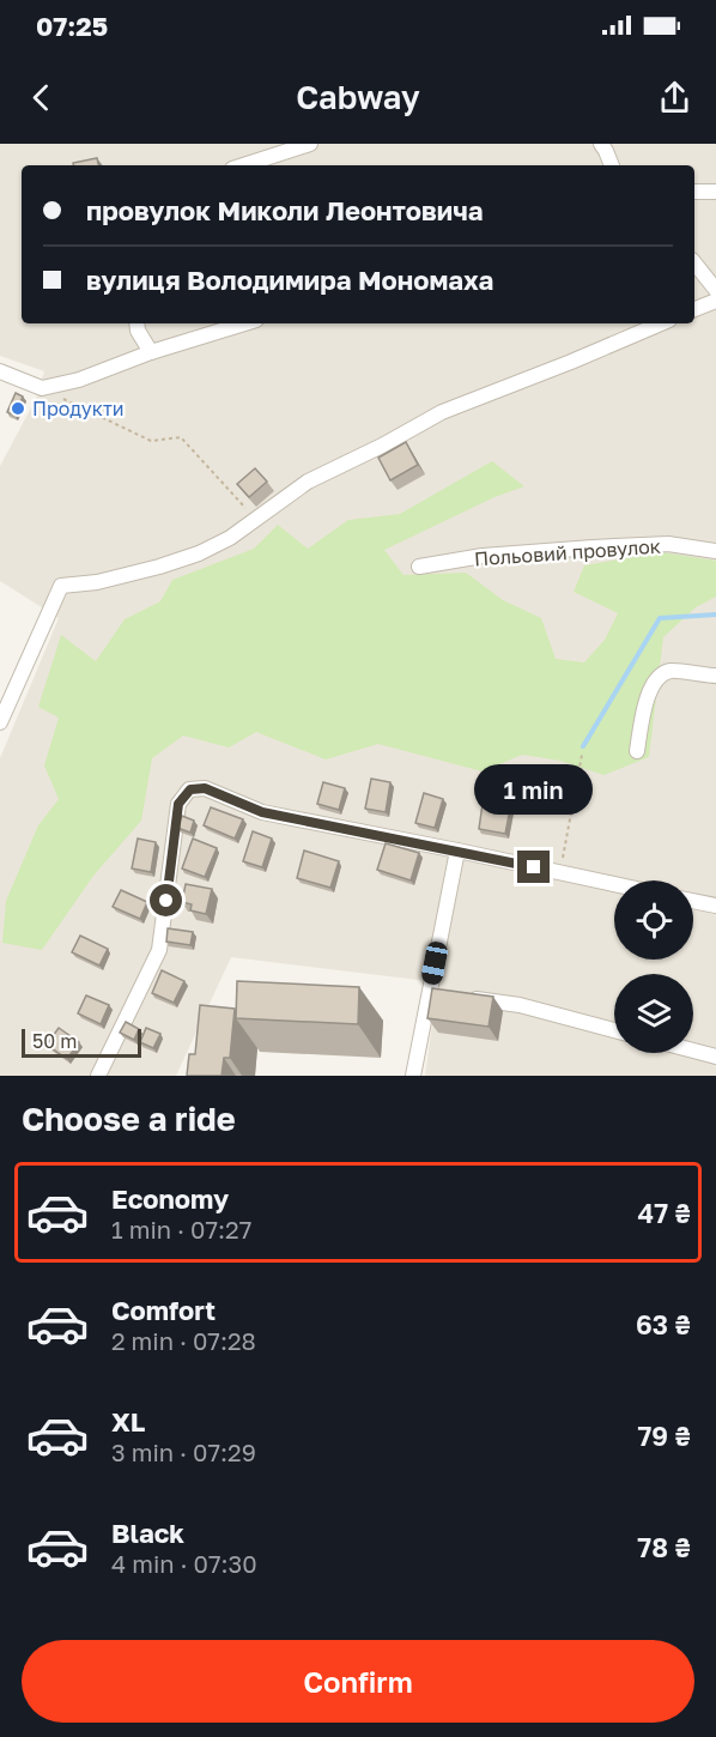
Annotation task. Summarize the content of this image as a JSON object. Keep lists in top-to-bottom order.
{
  "streets": {
    "street": ["Польовий провулок"]
  },
  "places": ["Продукти"],
  "scale_bar": "50 m",
  "page": {
    "status": "07:25",
    "header": "Cabway",
    "banner": ["провулок Миколи Леонтовича", "вулиця Володимира Мономаха"],
    "bubble": "1 min",
    "scale": "50 m",
    "heading": "Choose a ride",
    "list": [
      {
        "name": "Economy",
        "note": "1 min · 07:27",
        "value": "47 ₴"
      },
      {
        "name": "Comfort",
        "note": "2 min · 07:28",
        "value": "63 ₴"
      },
      {
        "name": "XL",
        "note": "3 min · 07:29",
        "value": "79 ₴"
      },
      {
        "name": "Black",
        "note": "4 min · 07:30",
        "value": "78 ₴"
      }
    ],
    "buttons": "Confirm"
  }
}
